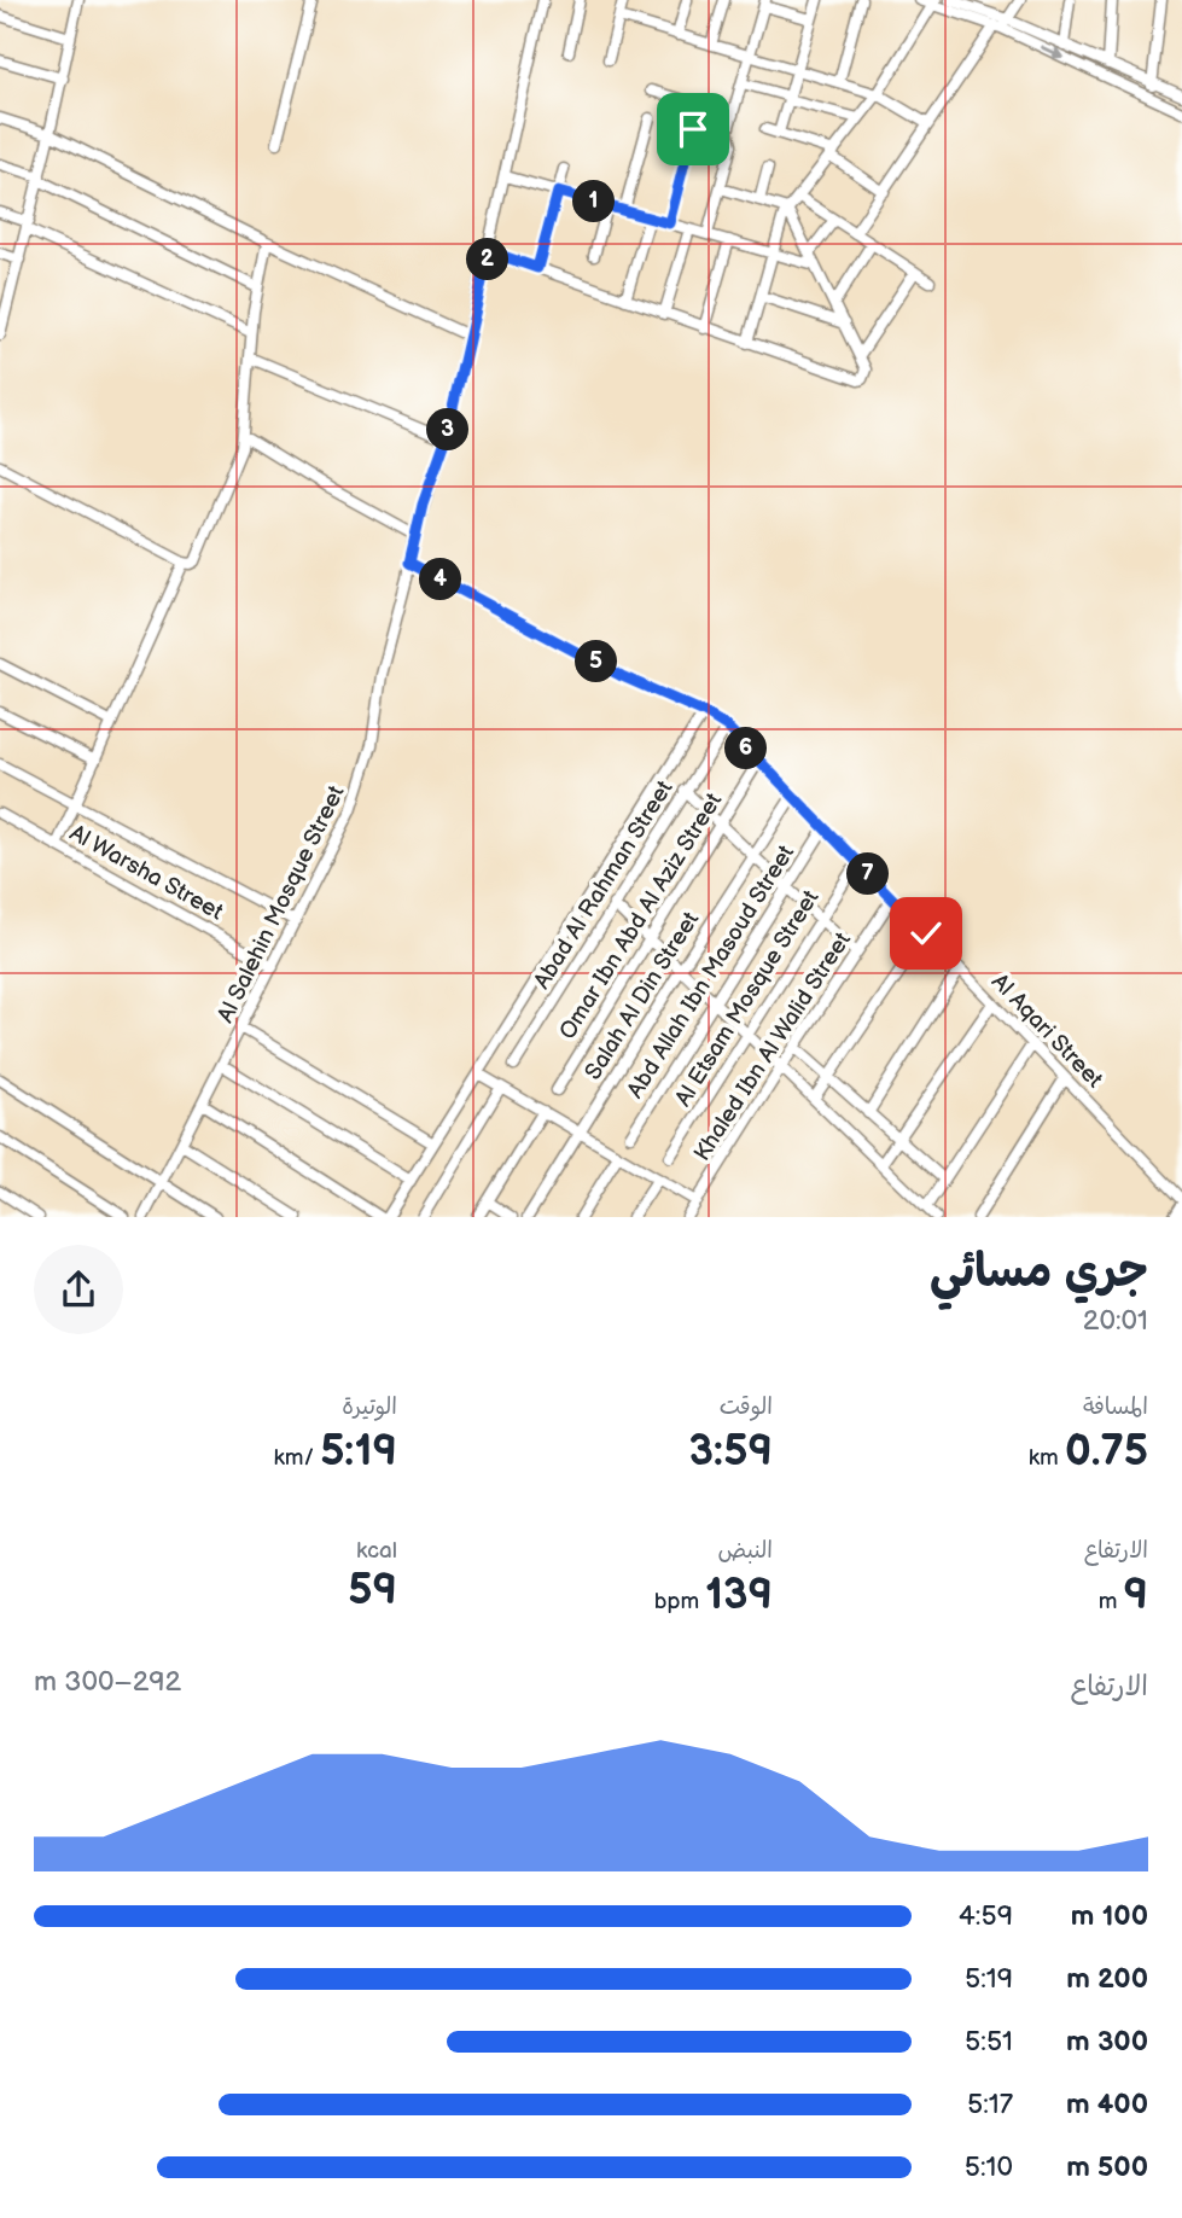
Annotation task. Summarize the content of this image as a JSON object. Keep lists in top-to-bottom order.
{
  "streets": {
    "street": [
      "Al Warsha Street",
      "Abad Al Rahman Street",
      "Al Salehin Mosque Street",
      "Omar Ibn Abd Al Aziz Street",
      "Abd Allah Ibn Masoud Street",
      "Salah Al Din Street",
      "Al Etsam Mosque Street",
      "Al Aqari Street",
      "Khaled Ibn Al Walid Street"
    ]
  },
  "crossings": [
    ["Al Warsha Street", "Al Salehin Mosque Street"],
    ["Abad Al Rahman Street", "Al Aqari Street"],
    ["Al Salehin Mosque Street", "Al Aqari Street"],
    ["Omar Ibn Abd Al Aziz Street", "Al Aqari Street"],
    ["Abd Allah Ibn Masoud Street", "Al Aqari Street"],
    ["Salah Al Din Street", "Al Aqari Street"],
    ["Al Etsam Mosque Street", "Al Aqari Street"],
    ["Al Aqari Street", "Khaled Ibn Al Walid Street"]
  ],
  "page": {
    "pins": [
      "1",
      "2",
      "3",
      "4",
      "5",
      "6",
      "7"
    ],
    "heading": ["جري مسائي", "20:01"],
    "stats": [
      ["المسافة", "0.75 km"],
      ["الوقت", "3:59"],
      ["الوتيرة", "5:19 /km"],
      ["الارتفاع", "9 m"],
      ["النبض", "139 bpm"],
      ["kcal", "59"]
    ],
    "chart": ["الارتفاع", "292–300 m"],
    "list": [
      {
        "name": "100 m",
        "note": "4:59"
      },
      {
        "name": "200 m",
        "note": "5:19"
      },
      {
        "name": "300 m",
        "note": "5:51"
      },
      {
        "name": "400 m",
        "note": "5:17"
      },
      {
        "name": "500 m",
        "note": "5:10"
      }
    ]
  }
}
